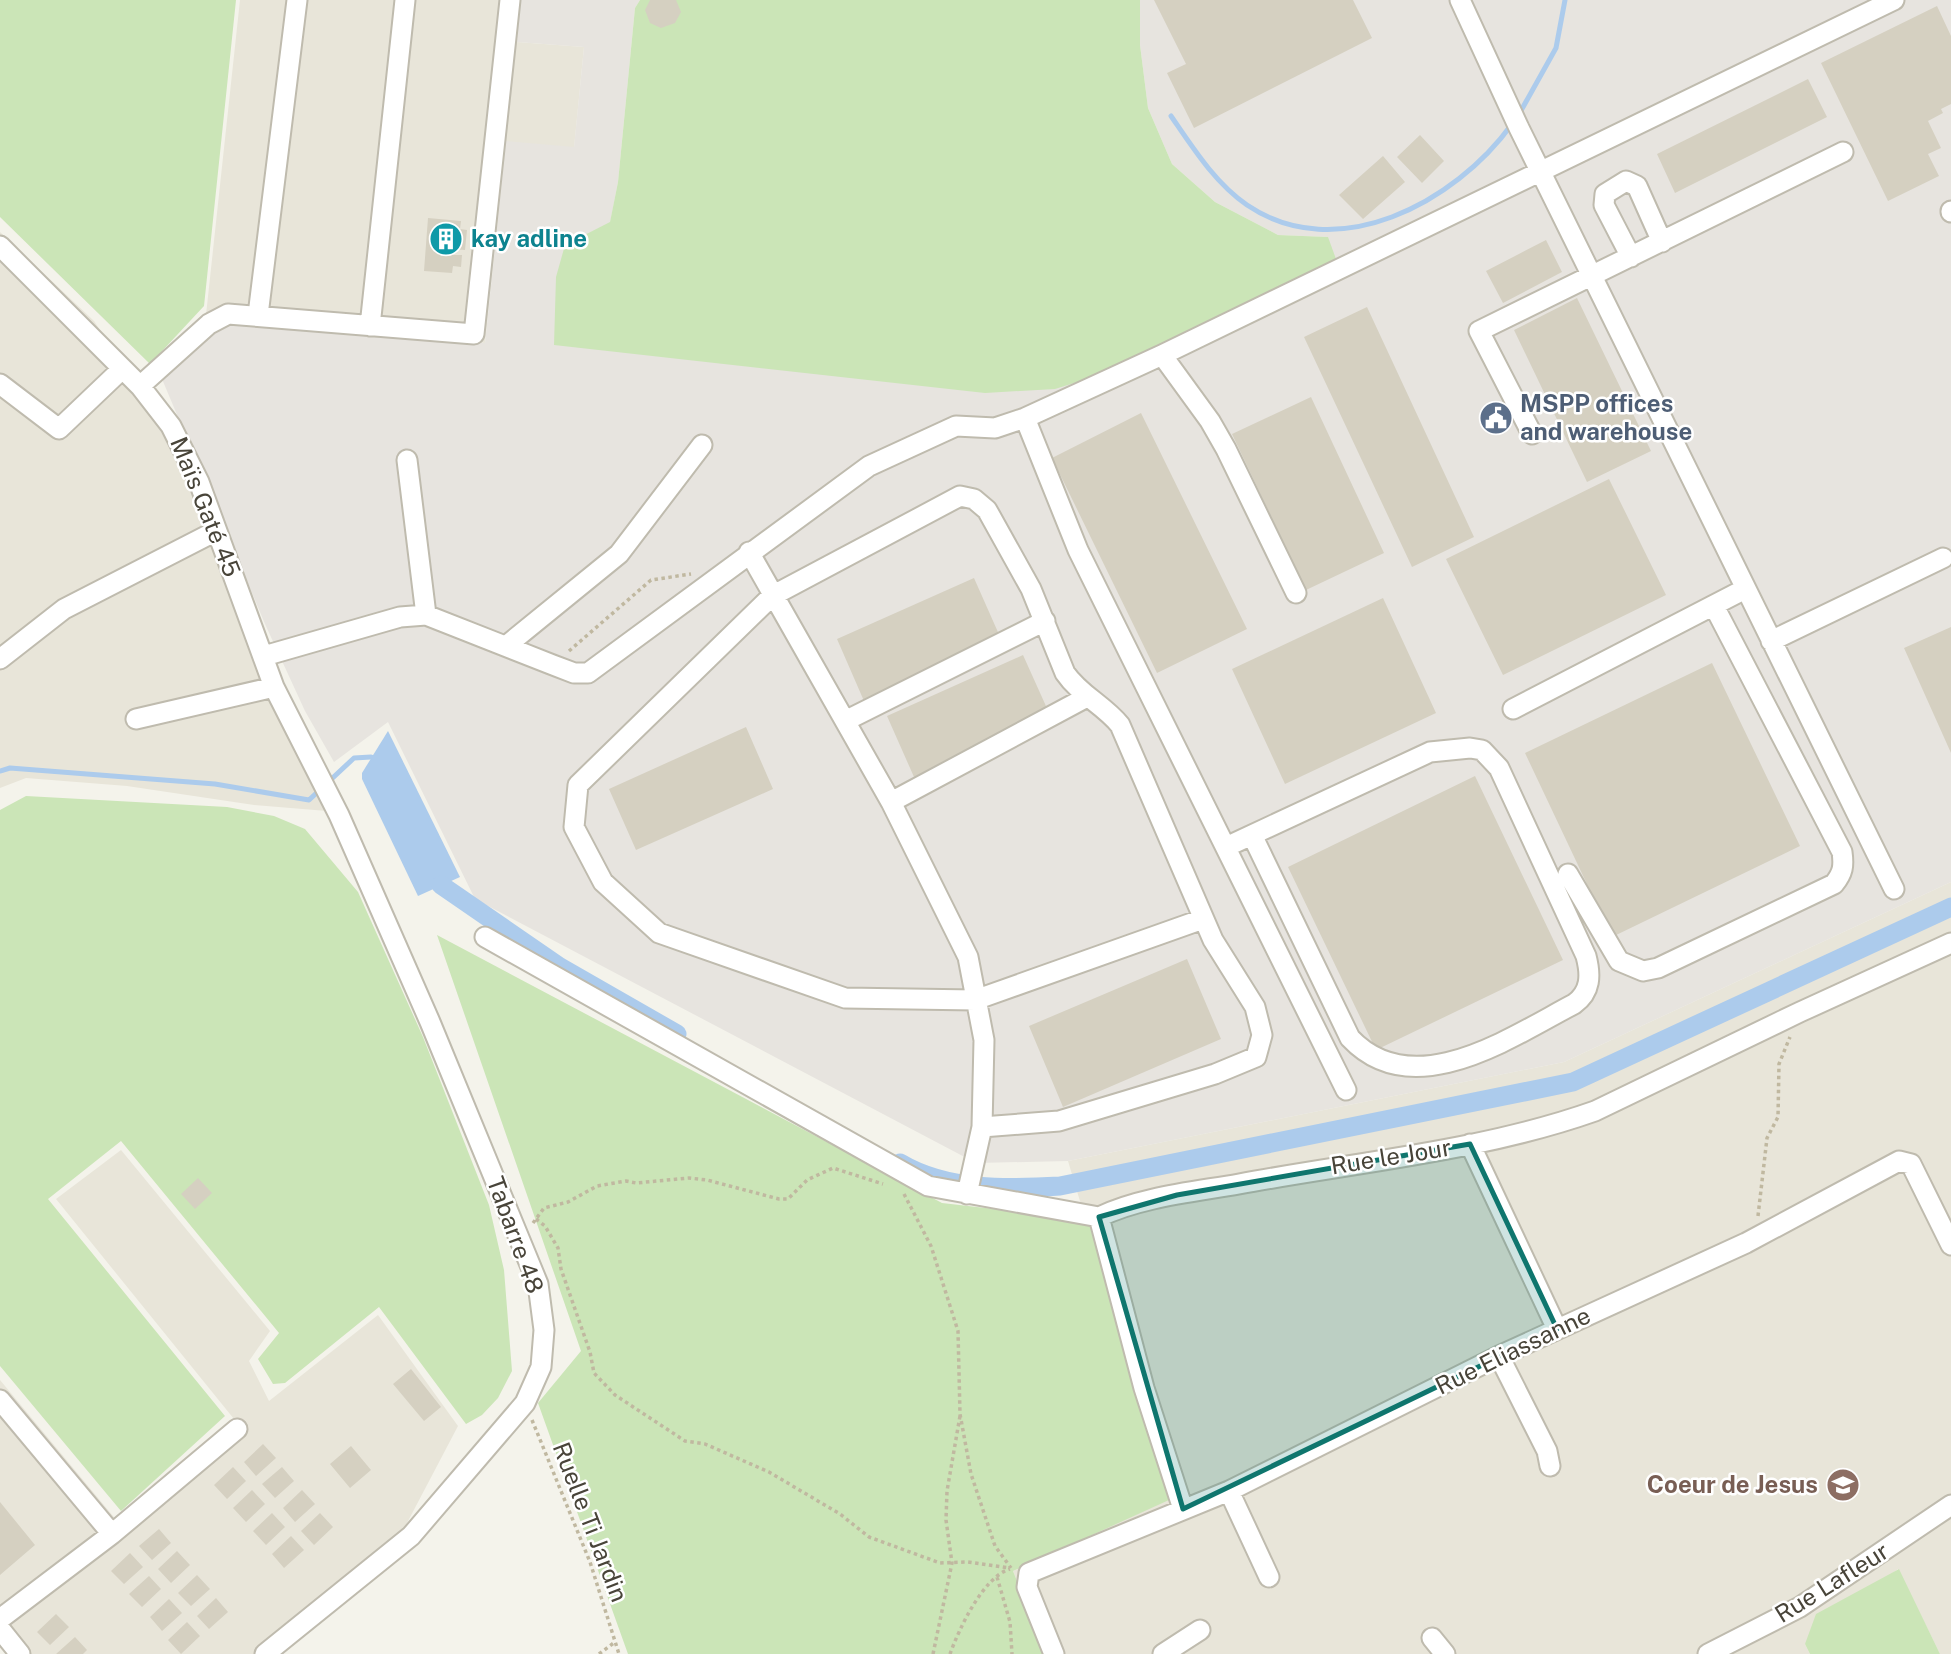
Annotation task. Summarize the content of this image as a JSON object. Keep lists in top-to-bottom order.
{
  "streets": {
    "street": [
      "Maïs Gaté 45",
      "Rue le Jour",
      "Tabarre 48",
      "Rue Eliassanne",
      "Rue Lafleur"
    ],
    "path": ["Ruelle Ti Jardin"]
  },
  "crossings": [
    ["Maïs Gaté 45", "Tabarre 48"],
    ["Tabarre 48", "Ruelle Ti Jardin"]
  ],
  "places": {
    "building": ["kay adline"],
    "public building": ["MSPP offices and warehouse"],
    "school or university": ["Coeur de Jesus"]
  }
}
